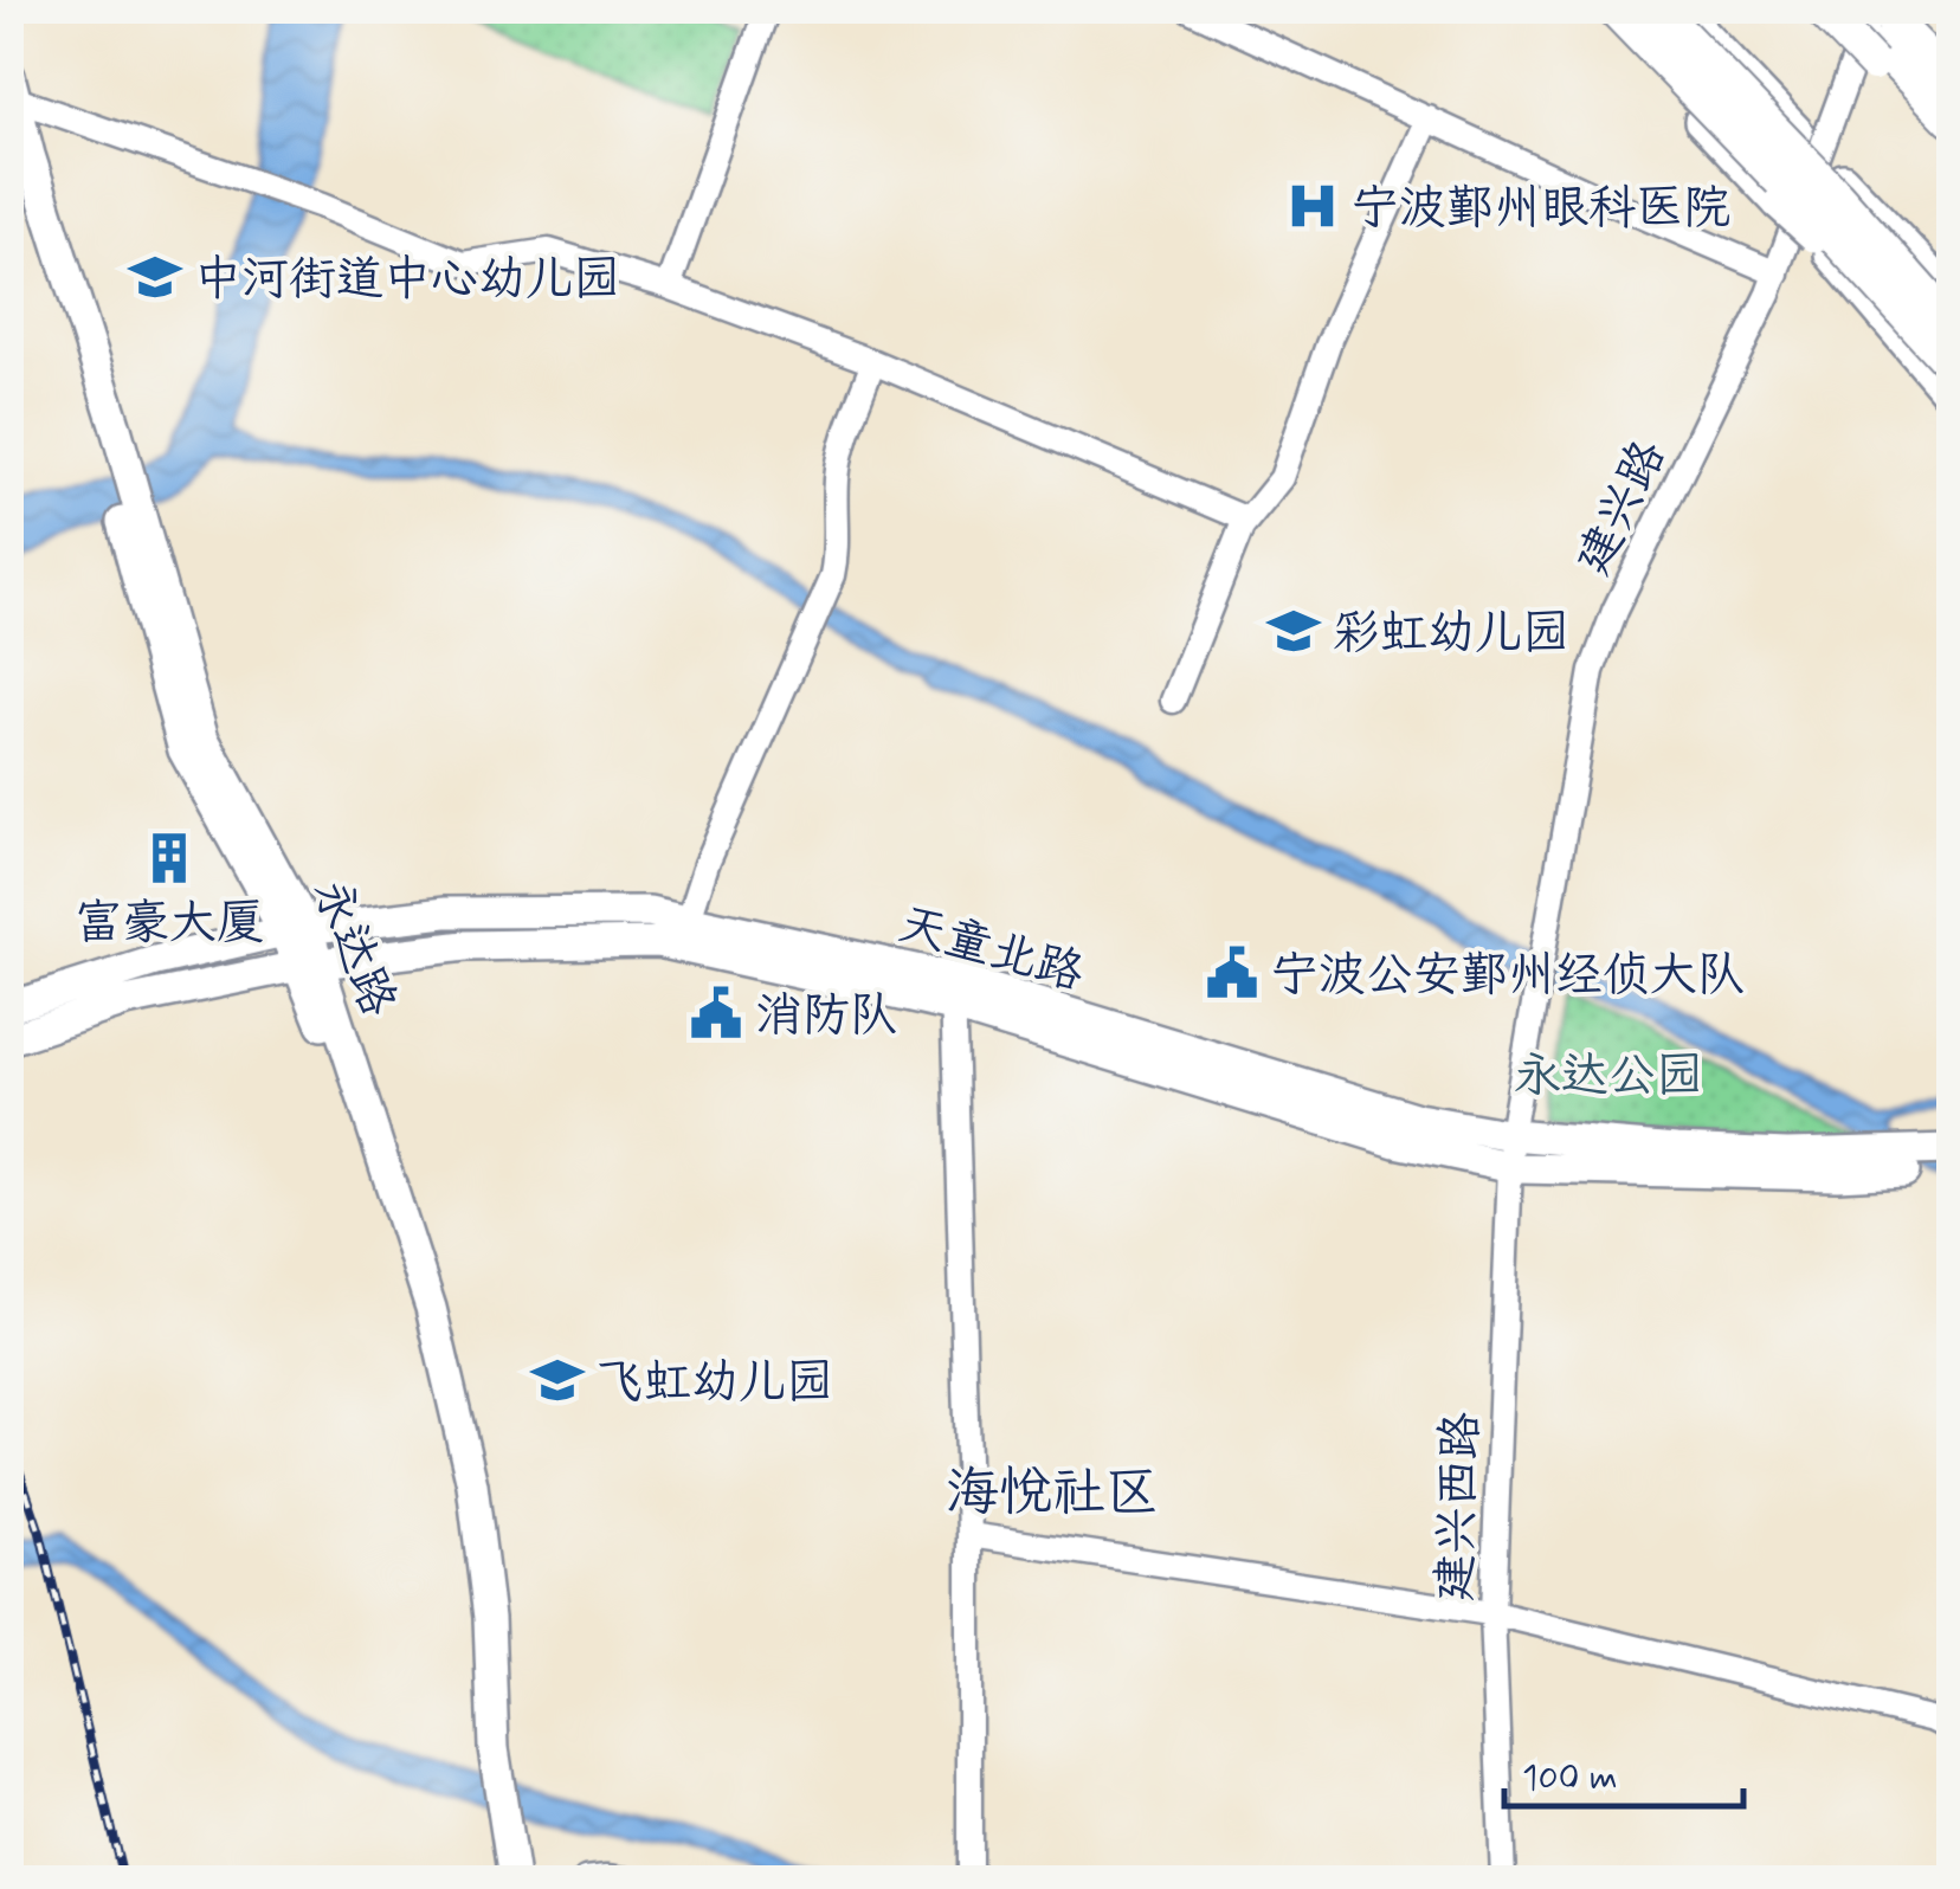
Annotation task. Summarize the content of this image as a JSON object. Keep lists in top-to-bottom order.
{
  "streets": {
    "main road": ["永达路", "天童北路"],
    "street": ["建兴路", "建兴西路"]
  },
  "crossings": [
    ["建兴路", "天童北路"],
    ["建兴路", "建兴西路"],
    ["永达路", "天童北路"],
    ["天童北路", "建兴西路"]
  ],
  "districts": ["海悦社区"],
  "parks": ["永达公园"],
  "places": {
    "hospital": ["宁波鄞州眼科医院"],
    "school or university": ["中河街道中心幼儿园", "彩虹幼儿园", "飞虹幼儿园"],
    "building": ["富豪大厦"],
    "public building": ["宁波公安鄞州经侦大队", "消防队"]
  },
  "scale_bar": "100 m"
}
